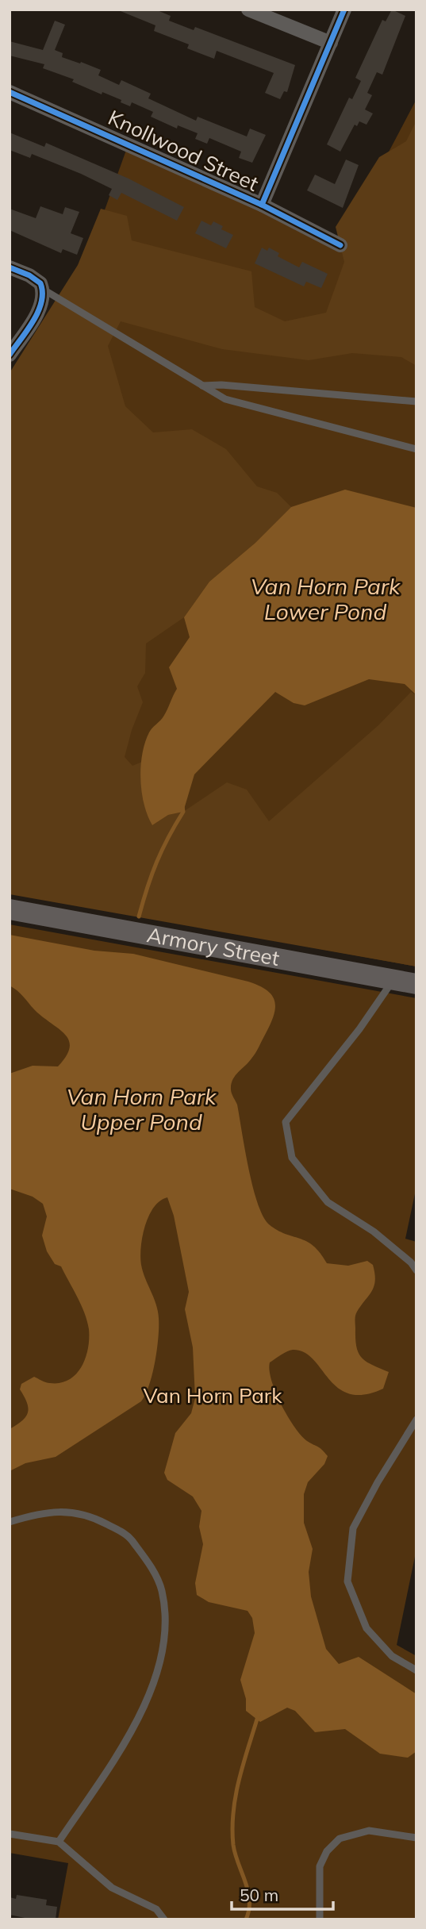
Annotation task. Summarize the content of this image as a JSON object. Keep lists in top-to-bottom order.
{
  "streets": {
    "main road": ["Armory Street"],
    "street": ["Knollwood Street"]
  },
  "water": ["Van Horn Park Lower Pond", "Van Horn Park Upper Pond"],
  "parks": ["Van Horn Park"],
  "scale_bar": "50 m"
}
